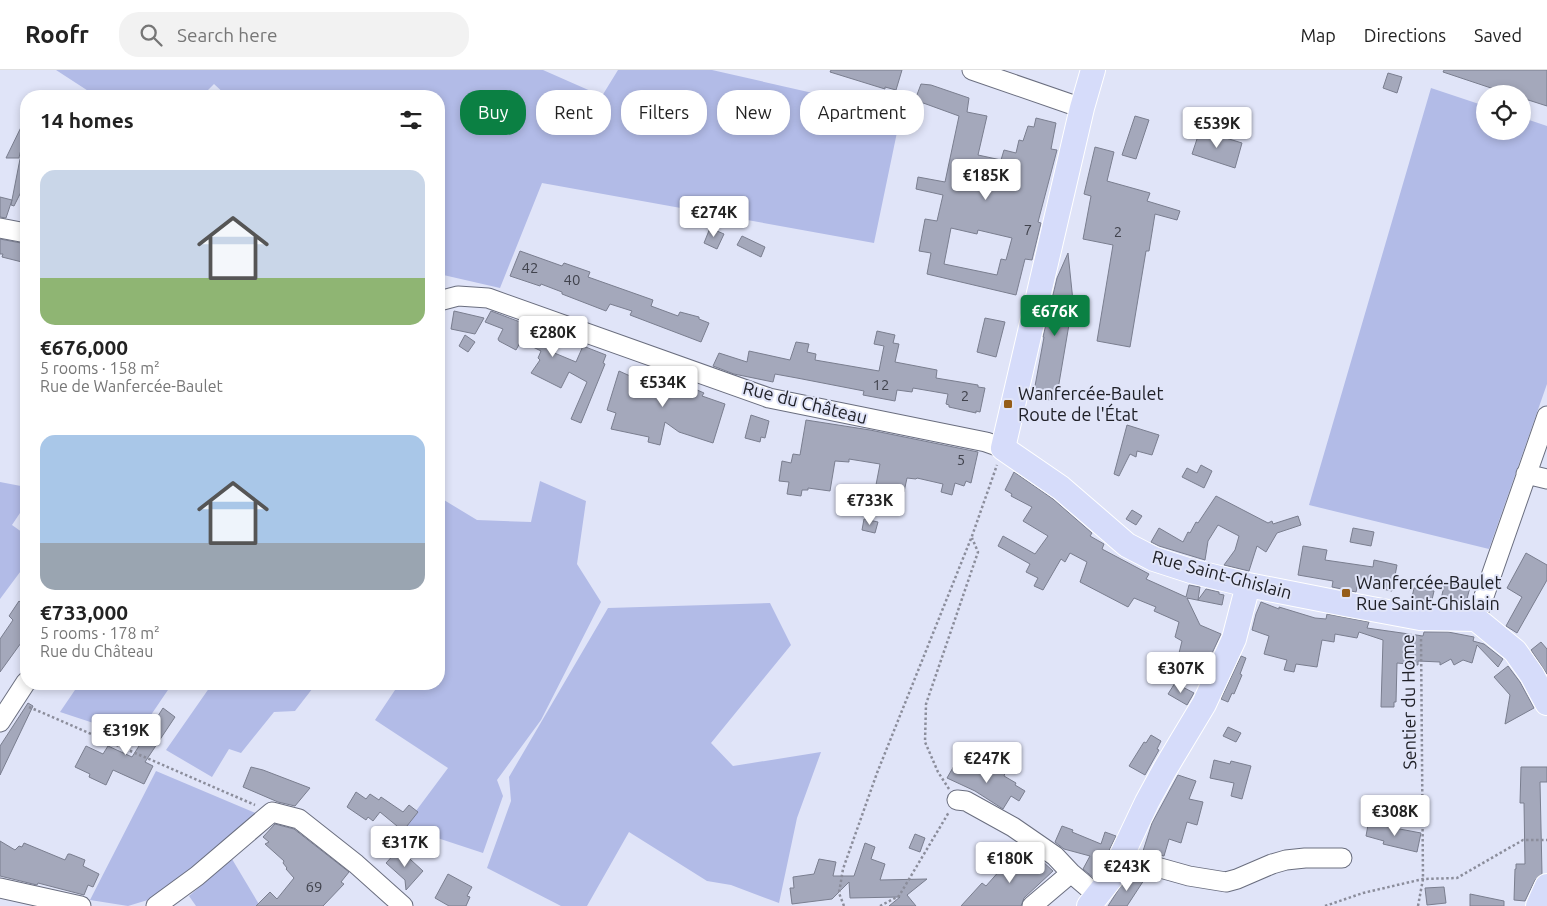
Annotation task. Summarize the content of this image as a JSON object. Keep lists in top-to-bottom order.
{
  "streets": {
    "main road": ["Rue Saint-Ghislain"],
    "street": ["Rue du Château"],
    "path": ["Sentier du Home"]
  },
  "crossings": [
    ["Rue du Château", "Rue Saint-Ghislain"],
    ["Rue Saint-Ghislain", "Sentier du Home"]
  ],
  "places": {
    "transit": ["Wanfercée-Baulet Route de l'État", "Wanfercée-Baulet Rue Saint-Ghislain"]
  },
  "house_numbers": [
    "7",
    "2",
    "42",
    "40",
    "12",
    "2",
    "5",
    "69"
  ],
  "page": {
    "header": "Roofr",
    "search": "Search here",
    "nav": ["Map", "Directions", "Saved"],
    "chip": [
      "Buy",
      "Rent",
      "Filters",
      "New",
      "Apartment"
    ],
    "heading": "14 homes",
    "price": [
      "€539K",
      "€185K",
      "€274K",
      "€676K",
      "€280K",
      "€534K",
      "€733K",
      "€307K",
      "€319K",
      "€247K",
      "€308K",
      "€317K",
      "€180K",
      "€243K"
    ],
    "list": [
      {
        "name": "€676,000",
        "note": "5 rooms · 158 m² · Rue de Wanfercée-Baulet"
      },
      {
        "name": "€733,000",
        "note": "5 rooms · 178 m² · Rue du Château"
      }
    ]
  }
}
